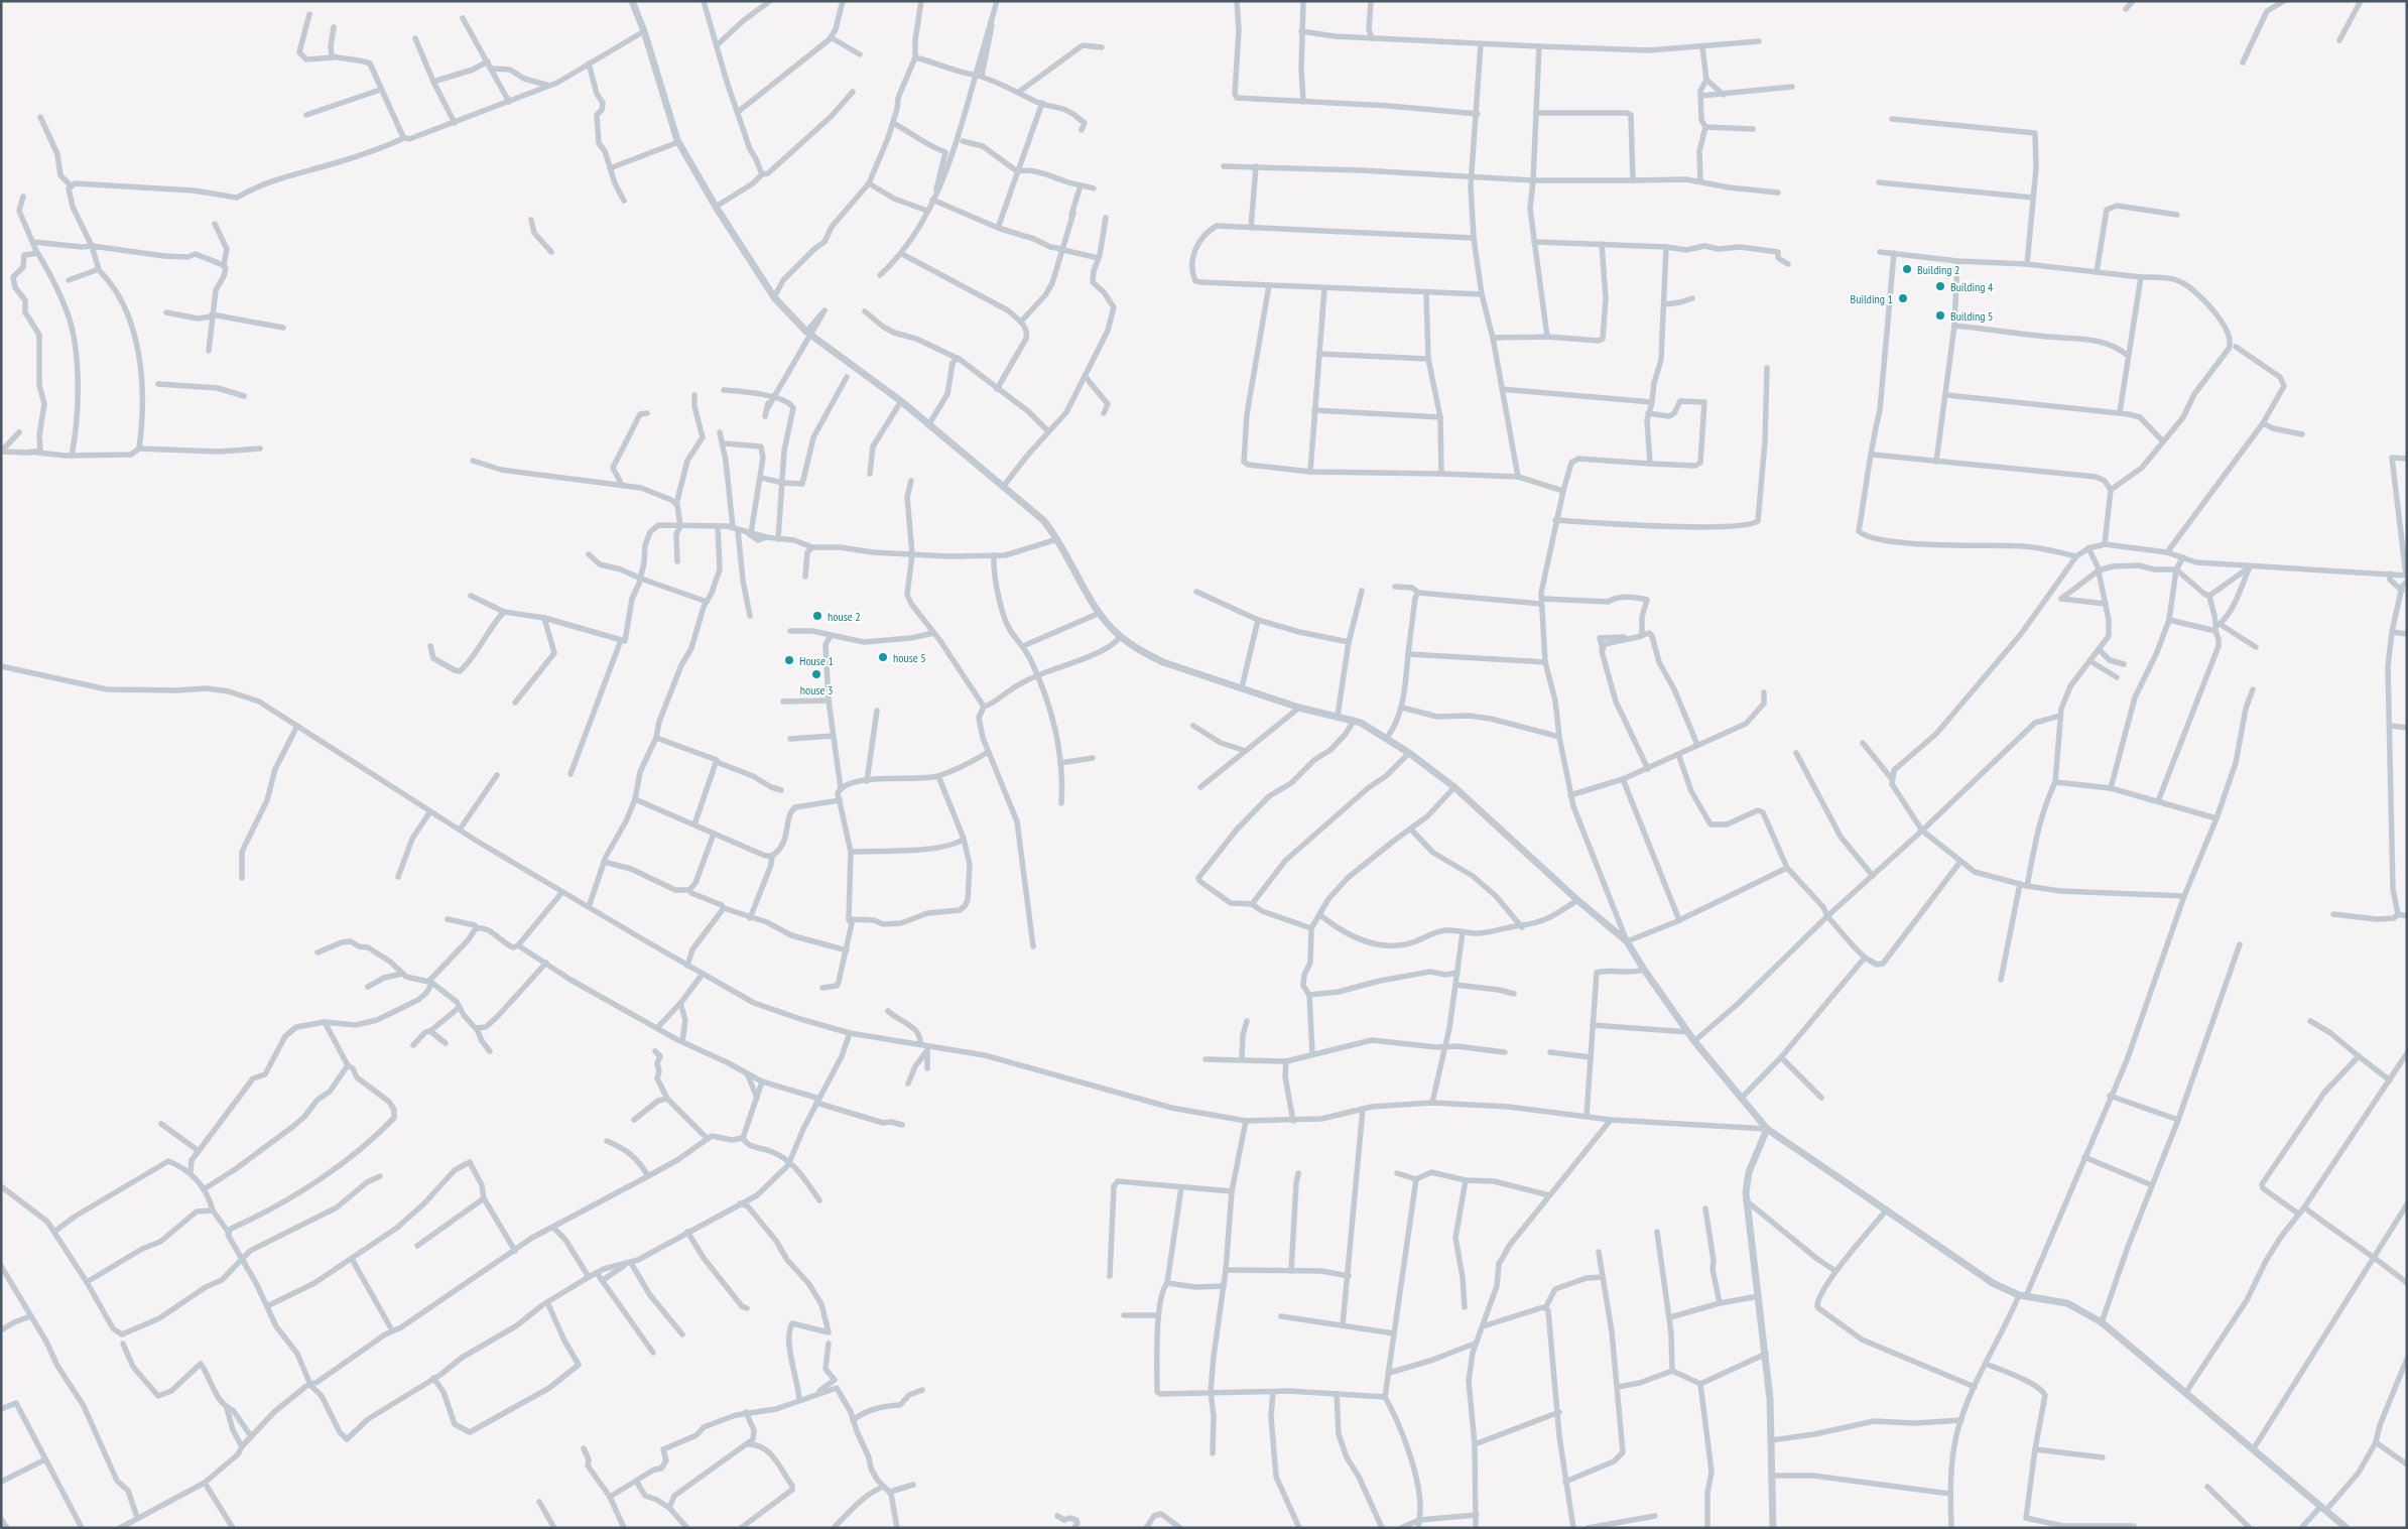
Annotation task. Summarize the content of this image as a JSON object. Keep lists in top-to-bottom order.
{
  "places": [
    "Building 2",
    "Building 4",
    "Building 1",
    "Building 5",
    "house 2",
    "house 5",
    "House 1",
    "house 3"
  ]
}
